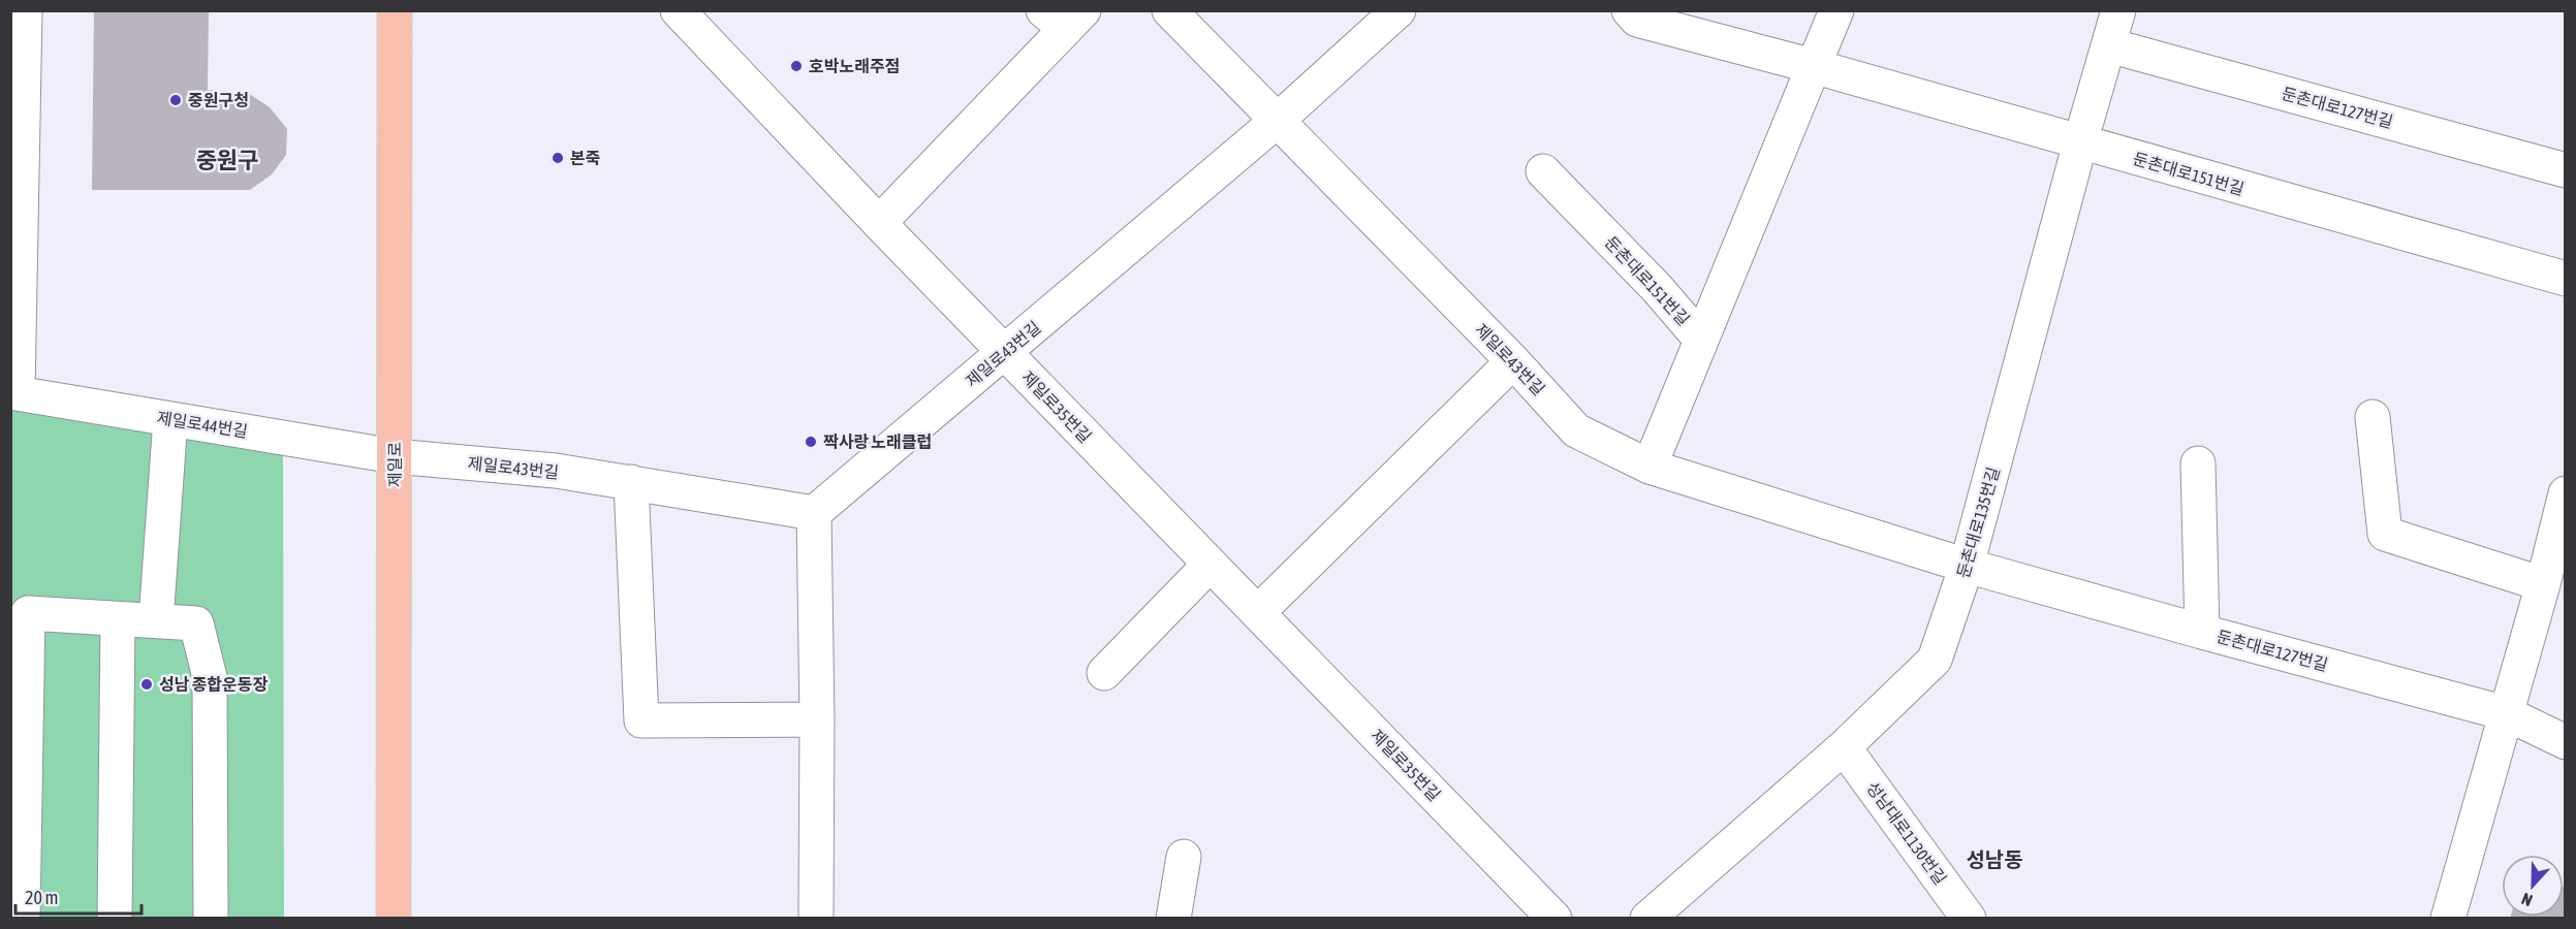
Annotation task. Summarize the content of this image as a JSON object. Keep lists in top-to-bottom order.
{
  "streets": {
    "main road": ["제일로"],
    "street": [
      "둔촌대로127번길",
      "둔촌대로151번길",
      "제일로43번길",
      "제일로35번길",
      "제일로44번길",
      "둔촌대로135번길",
      "성남대로1130번길"
    ]
  },
  "crossings": [
    ["둔촌대로127번길", "제일로43번길"],
    ["둔촌대로127번길", "둔촌대로135번길"],
    ["둔촌대로151번길", "둔촌대로135번길"],
    ["제일로43번길", "제일로35번길"],
    ["제일로43번길", "제일로44번길"],
    ["제일로43번길", "제일로"],
    ["제일로43번길", "둔촌대로135번길"],
    ["제일로44번길", "제일로"],
    ["둔촌대로135번길", "성남대로1130번길"]
  ],
  "districts": ["중원구", "성남동"],
  "places": [
    "호박노래주점",
    "중원구청",
    "본죽",
    "짝사랑 노래클럽",
    "성남 종합운동장"
  ],
  "scale_bar": "20 m",
  "north": "bottom"
}
